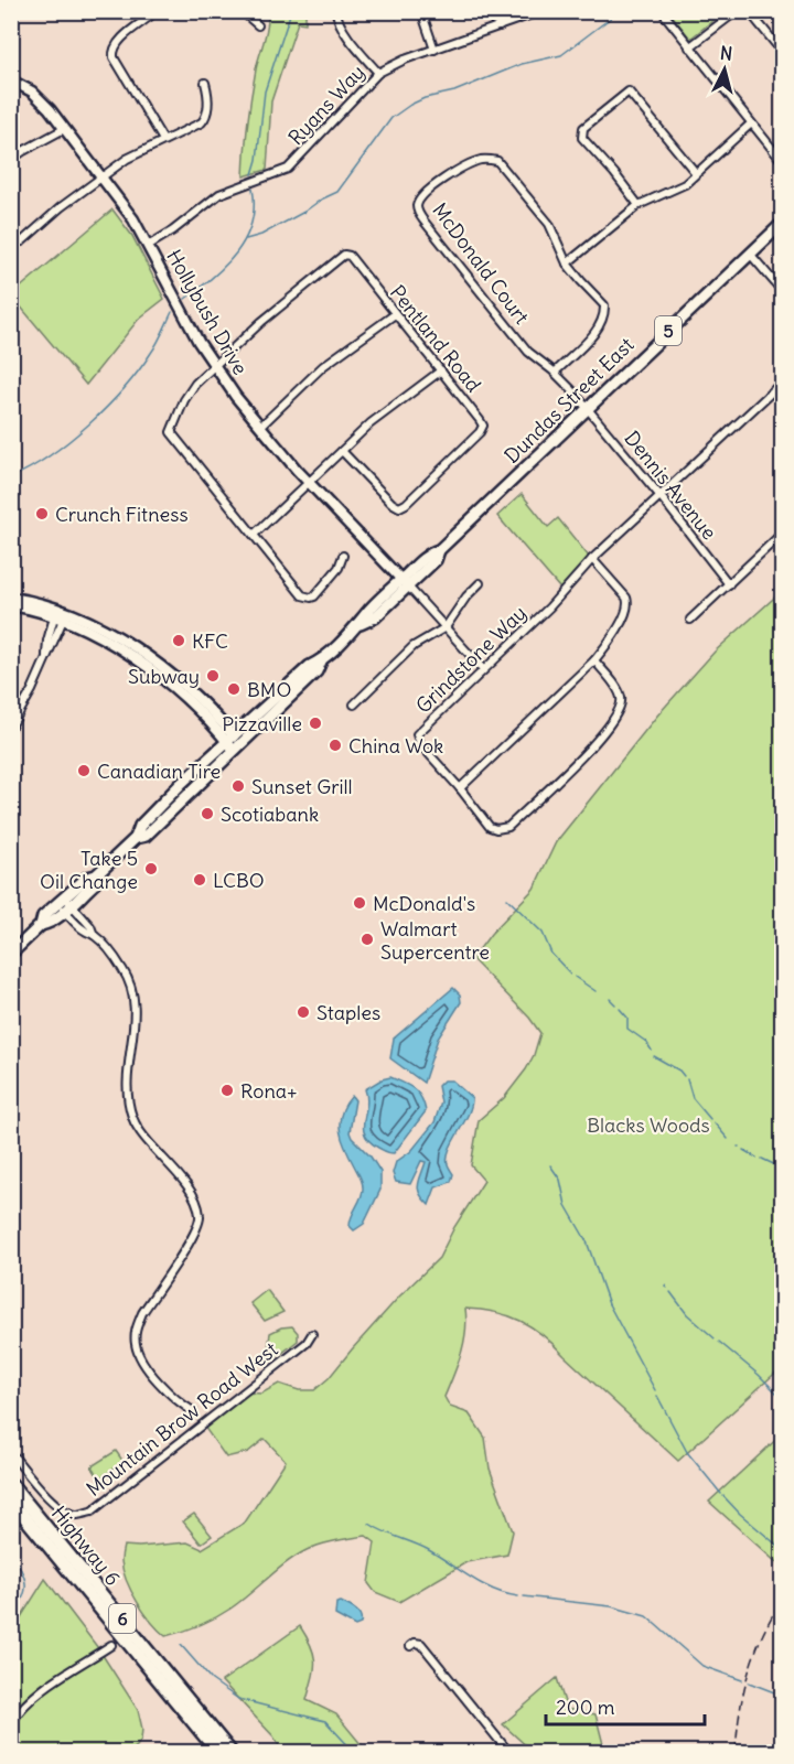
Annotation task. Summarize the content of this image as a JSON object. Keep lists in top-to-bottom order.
{
  "streets": {
    "highway": ["Highway 6", "6"],
    "main road": ["5", "Dundas Street East"],
    "street": [
      "Ryans Way",
      "McDonald Court",
      "Hollybush Drive",
      "Pentland Road",
      "Dennis Avenue",
      "Grindstone Way",
      "Mountain Brow Road West"
    ]
  },
  "crossings": [
    ["Ryans Way", "Hollybush Drive"],
    ["McDonald Court", "Dundas Street East"],
    ["McDonald Court", "Dennis Avenue"],
    ["Hollybush Drive", "Pentland Road"],
    ["Hollybush Drive", "Dundas Street East"],
    ["Dundas Street East", "Dennis Avenue"],
    ["Dennis Avenue", "Grindstone Way"]
  ],
  "parks": ["Blacks Woods"],
  "places": [
    "Crunch Fitness",
    "KFC",
    "Subway",
    "BMO",
    "Pizzaville",
    "China Wok",
    "Canadian Tire",
    "Sunset Grill",
    "Scotiabank",
    "Take 5 Oil Change",
    "LCBO",
    "McDonald's",
    "Walmart Supercentre",
    "Staples",
    "Rona+"
  ],
  "scale_bar": "200 m",
  "north": "top"
}
